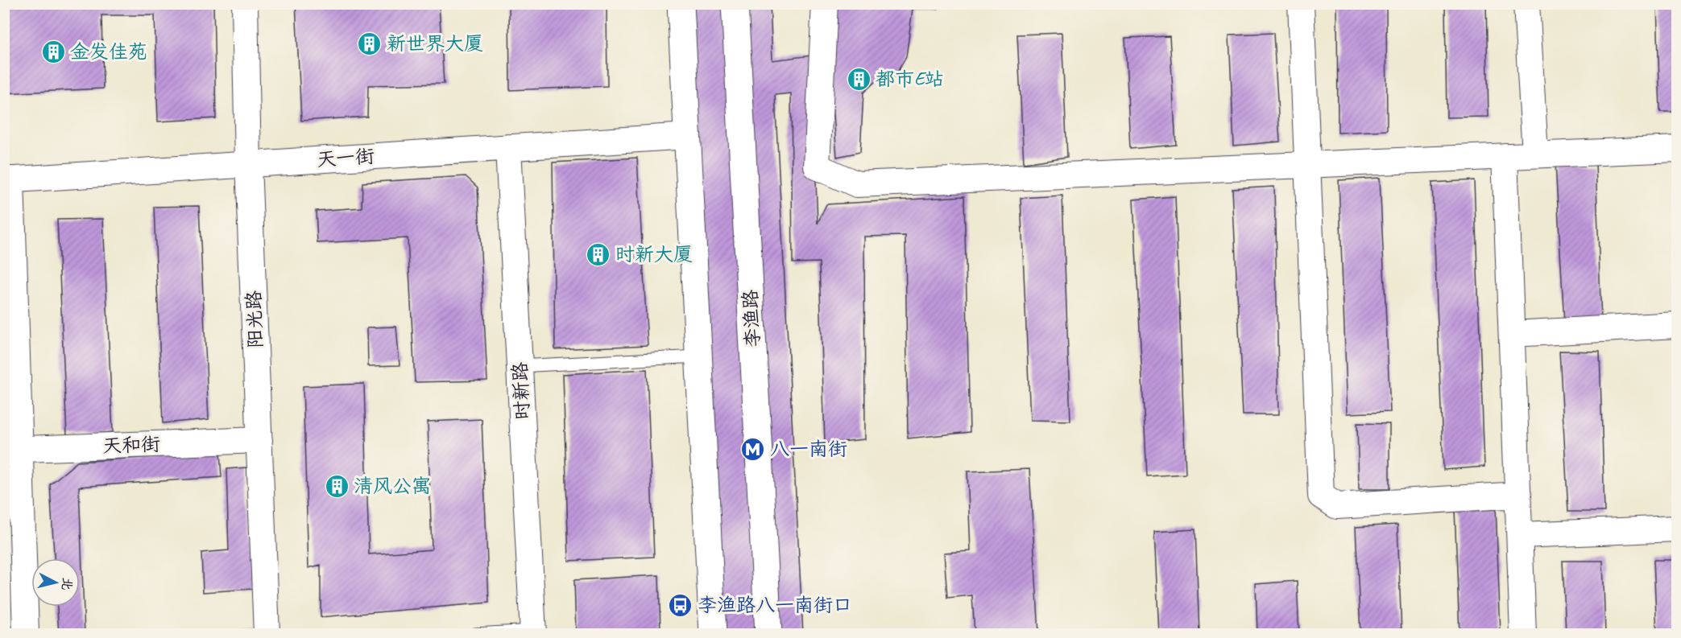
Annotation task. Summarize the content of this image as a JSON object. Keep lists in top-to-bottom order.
{
  "streets": {
    "main road": ["李渔路"],
    "street": [
      "天一街",
      "阳光路",
      "时新路",
      "天和街"
    ]
  },
  "crossings": [
    ["天一街", "阳光路"],
    ["天一街", "时新路"],
    ["阳光路", "天和街"]
  ],
  "places": {
    "building": [
      "新世界大厦",
      "金发佳苑",
      "都市E站",
      "时新大厦",
      "清风公寓"
    ],
    "metro station": ["八一南街"],
    "bus stop": ["李渔路八一南街口"]
  },
  "north": "right"
}
